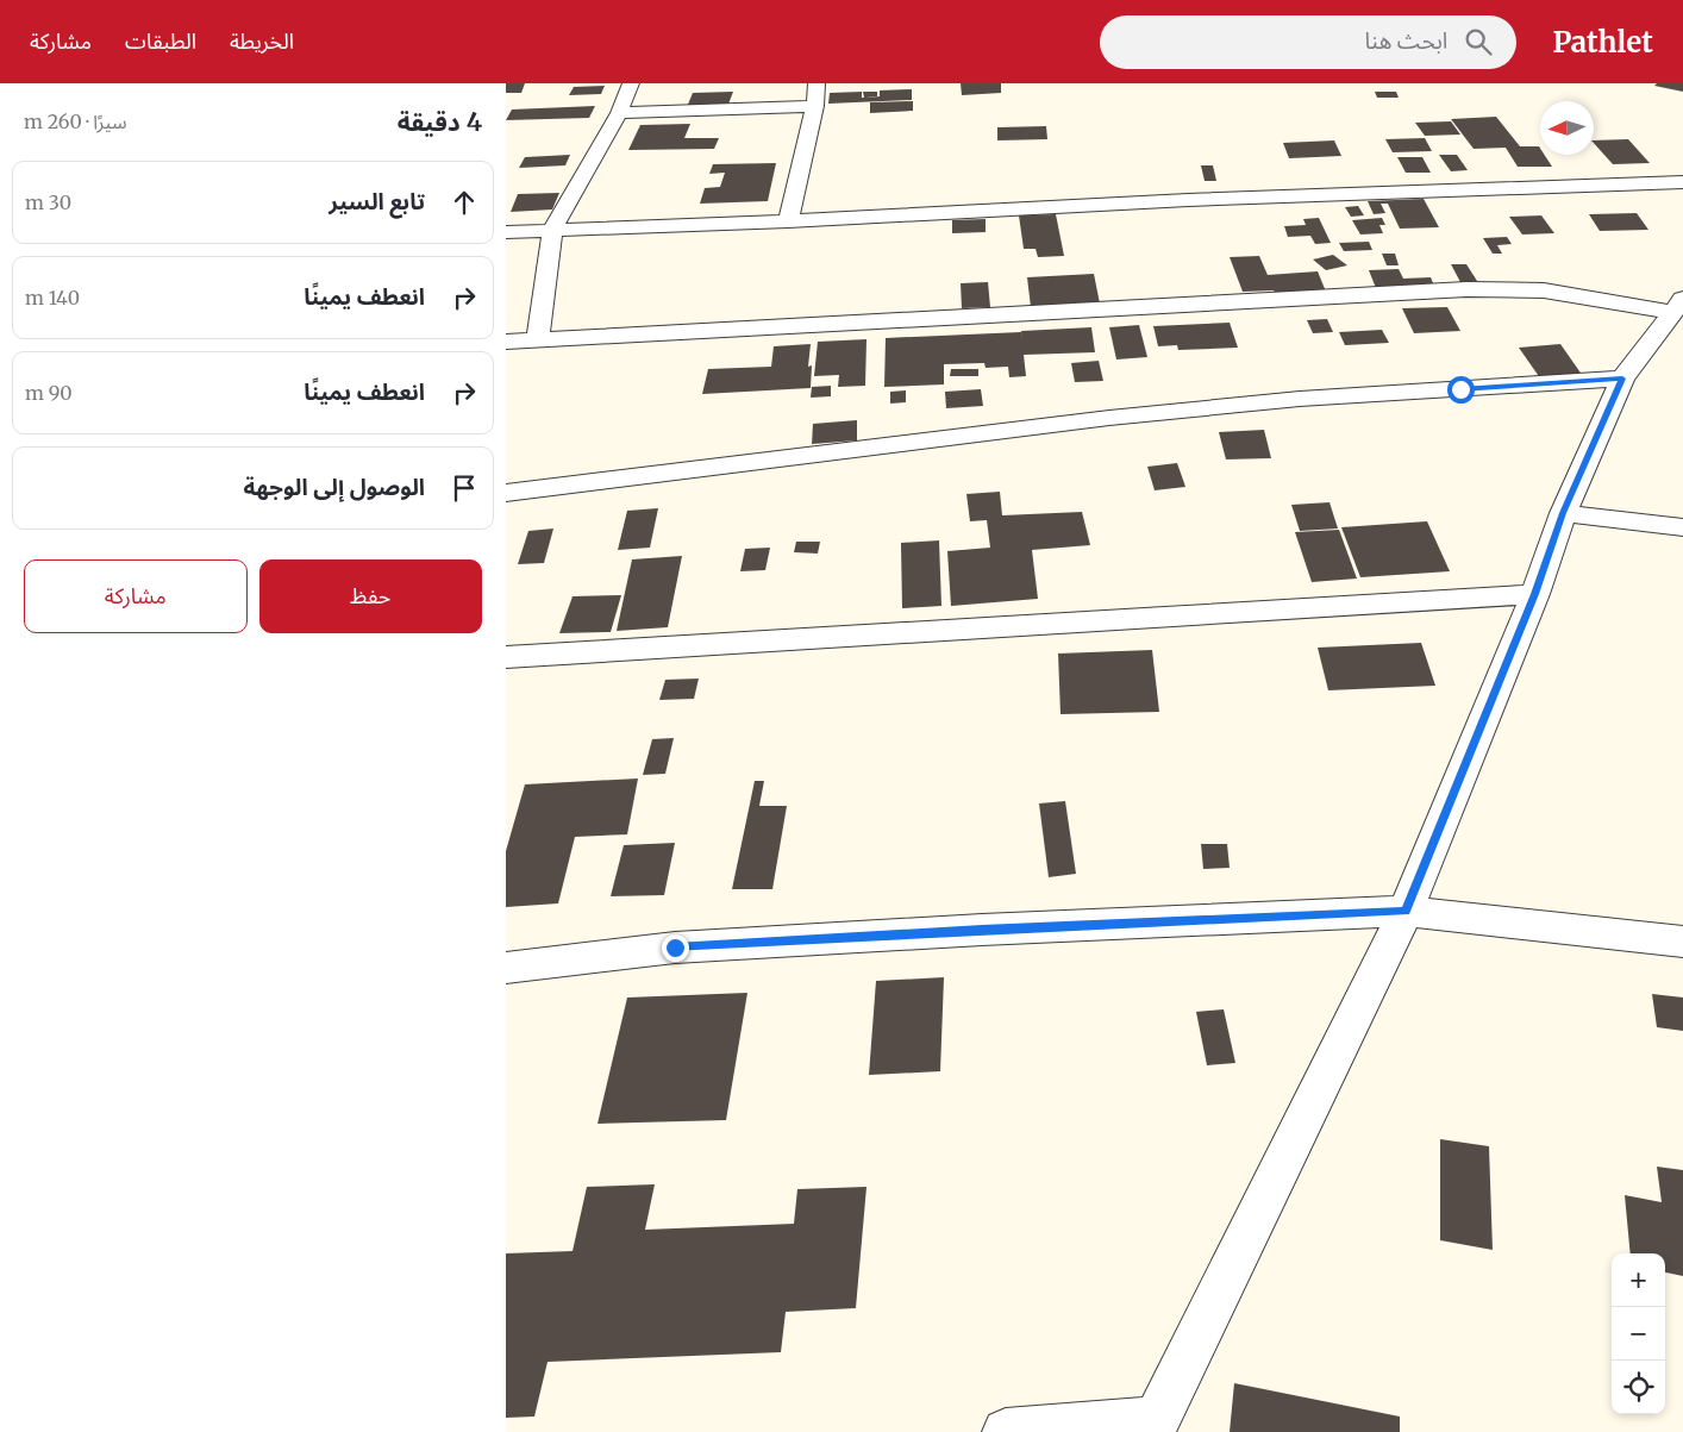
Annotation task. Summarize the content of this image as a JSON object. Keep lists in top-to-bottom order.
{
  "north": "left",
  "page": {
    "header": "Pathlet",
    "search": "ابحث هنا",
    "nav": ["الخريطة", "الطبقات", "مشاركة"],
    "heading": ["4 دقيقة", "سيرًا · 260 m"],
    "list": [
      ["تابع السير", "30 m"],
      ["انعطف يمينًا", "140 m"],
      ["انعطف يمينًا", "90 m"],
      "الوصول إلى الوجهة"
    ],
    "buttons": ["حفظ", "مشاركة"],
    "map_buttons": ["+", "−"]
  }
}
